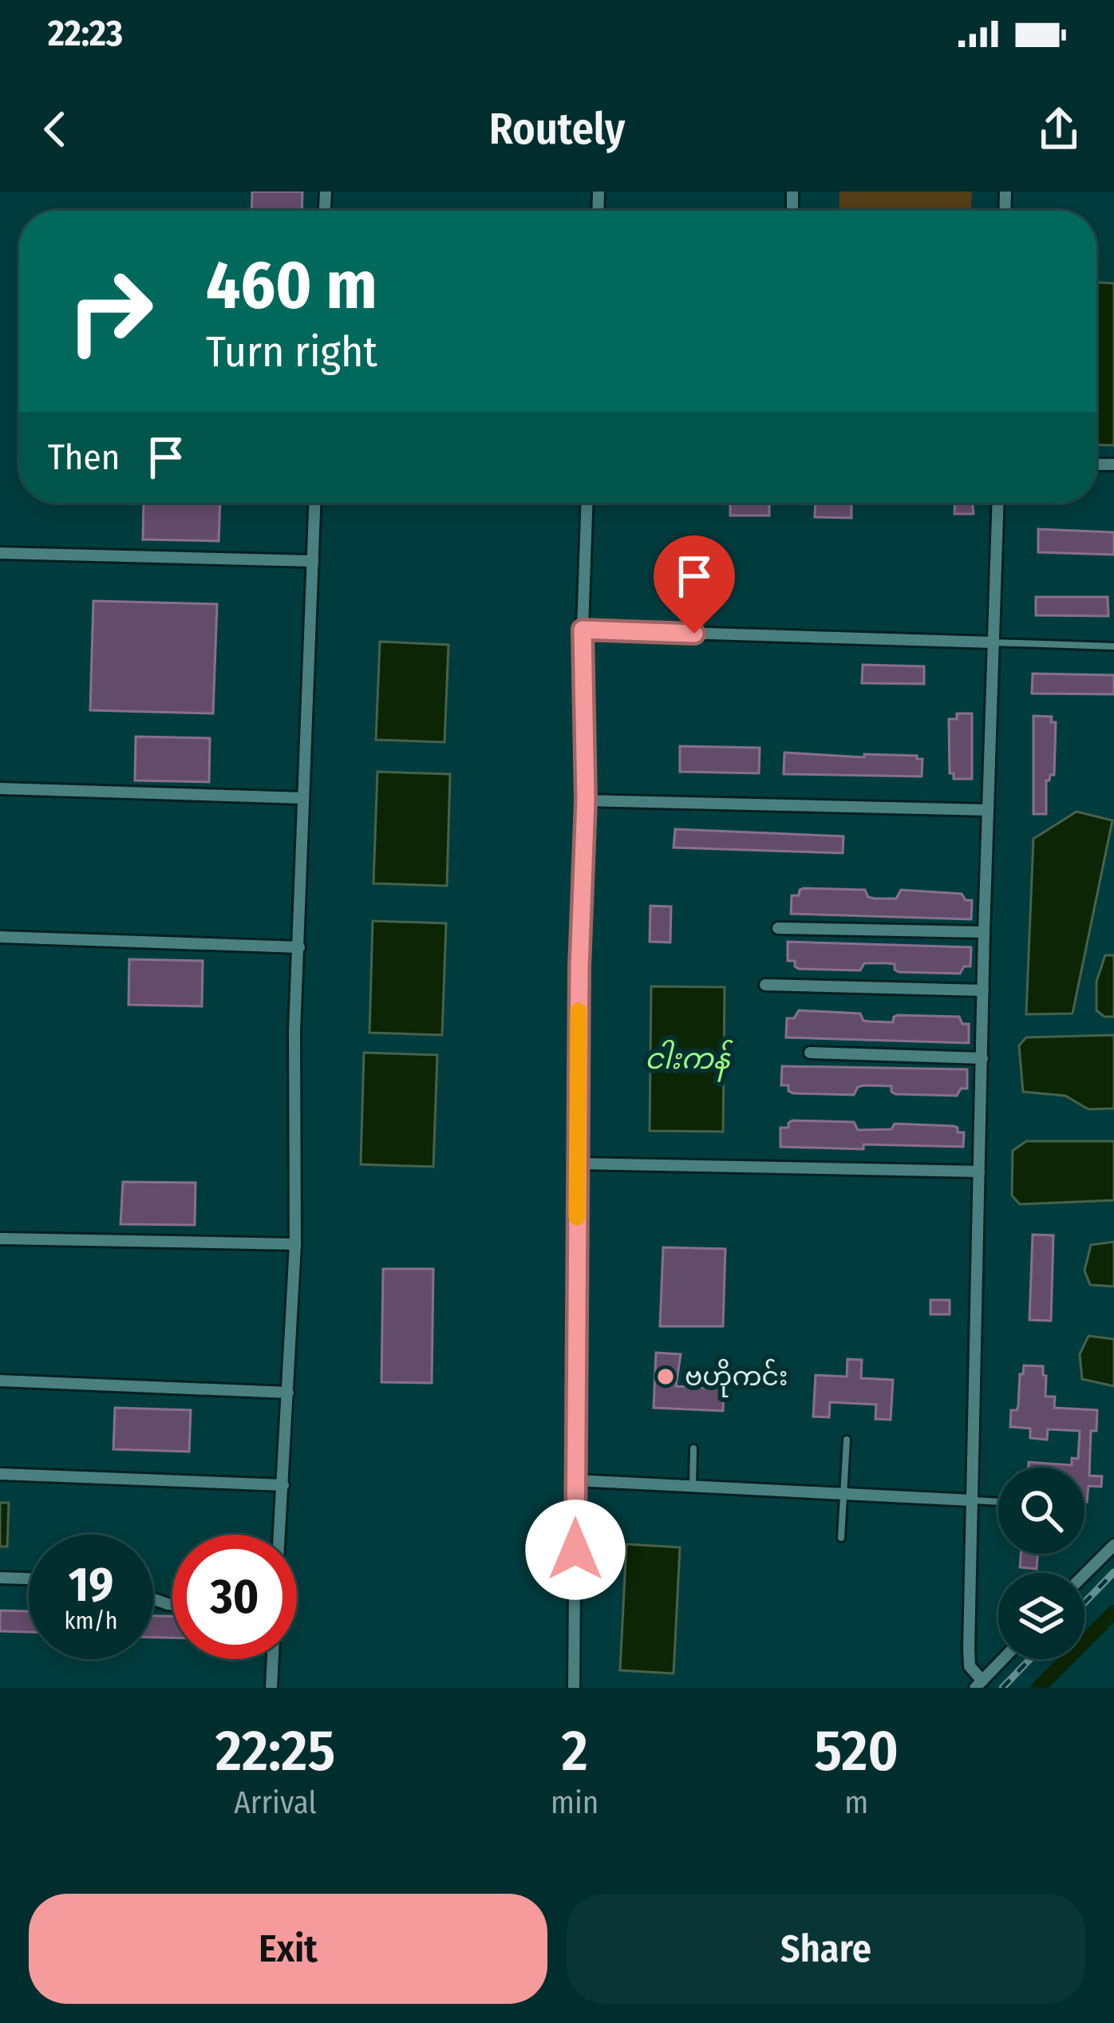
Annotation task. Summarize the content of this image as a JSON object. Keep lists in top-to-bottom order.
{
  "water": ["ငါးကန်"],
  "places": ["ဗဟိုကင်း"],
  "page": {
    "status": "22:23",
    "header": "Routely",
    "turn": ["460 m", "Turn right"],
    "then": "Then",
    "speed": "19 km/h",
    "limit": "30",
    "eta": [
      "22:25",
      "Arrival",
      "2",
      "min",
      "520",
      "m"
    ],
    "buttons": ["Exit", "Share"]
  }
}
